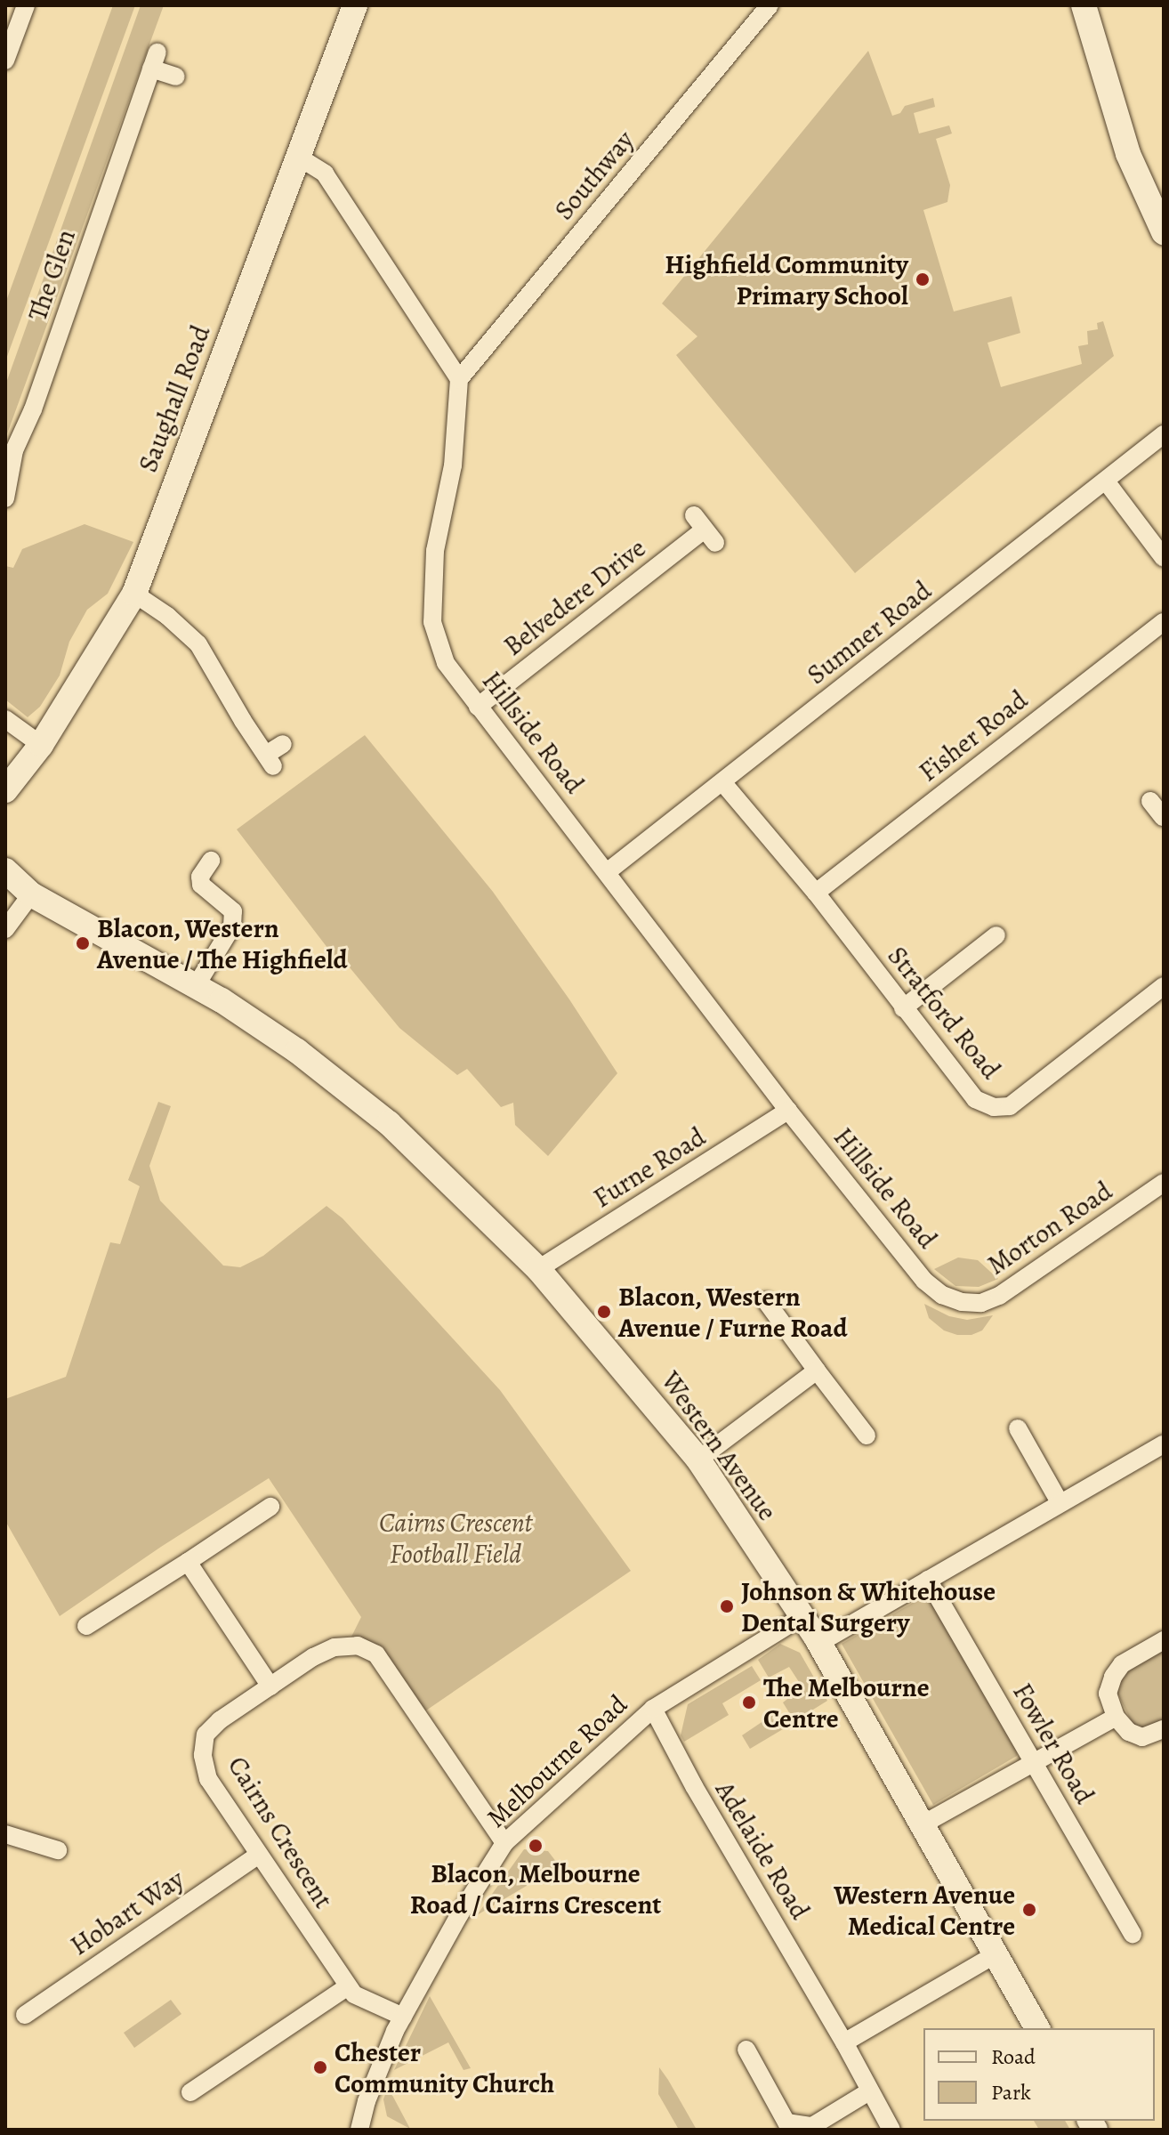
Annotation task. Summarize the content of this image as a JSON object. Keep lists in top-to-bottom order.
{
  "streets": {
    "street": [
      "Southway",
      "The Glen",
      "Saughall Road",
      "Belvedere Drive",
      "Sumner Road",
      "Hillside Road",
      "Fisher Road",
      "Stratford Road",
      "Furne Road",
      "Morton Road",
      "Western Avenue",
      "Fowler Road",
      "Melbourne Road",
      "Cairns Crescent",
      "Adelaide Road",
      "Hobart Way"
    ]
  },
  "crossings": [
    ["Southway", "Hillside Road"],
    ["Belvedere Drive", "Hillside Road"],
    ["Sumner Road", "Hillside Road"],
    ["Sumner Road", "Stratford Road"],
    ["Hillside Road", "Furne Road"],
    ["Hillside Road", "Morton Road"],
    ["Fisher Road", "Stratford Road"],
    ["Furne Road", "Western Avenue"],
    ["Western Avenue", "Melbourne Road"],
    ["Melbourne Road", "Cairns Crescent"],
    ["Melbourne Road", "Adelaide Road"],
    ["Cairns Crescent", "Hobart Way"]
  ],
  "parks": ["Cairns Crescent Football Field"],
  "places": [
    "Highfield Community Primary School",
    "Blacon, Western Avenue / The Highfield",
    "Blacon, Western Avenue / Furne Road",
    "Johnson & Whitehouse Dental Surgery",
    "The Melbourne Centre",
    "Blacon, Melbourne Road / Cairns Crescent",
    "Western Avenue Medical Centre",
    "Chester Community Church"
  ],
  "legend": ["Road", "Park"]
}
